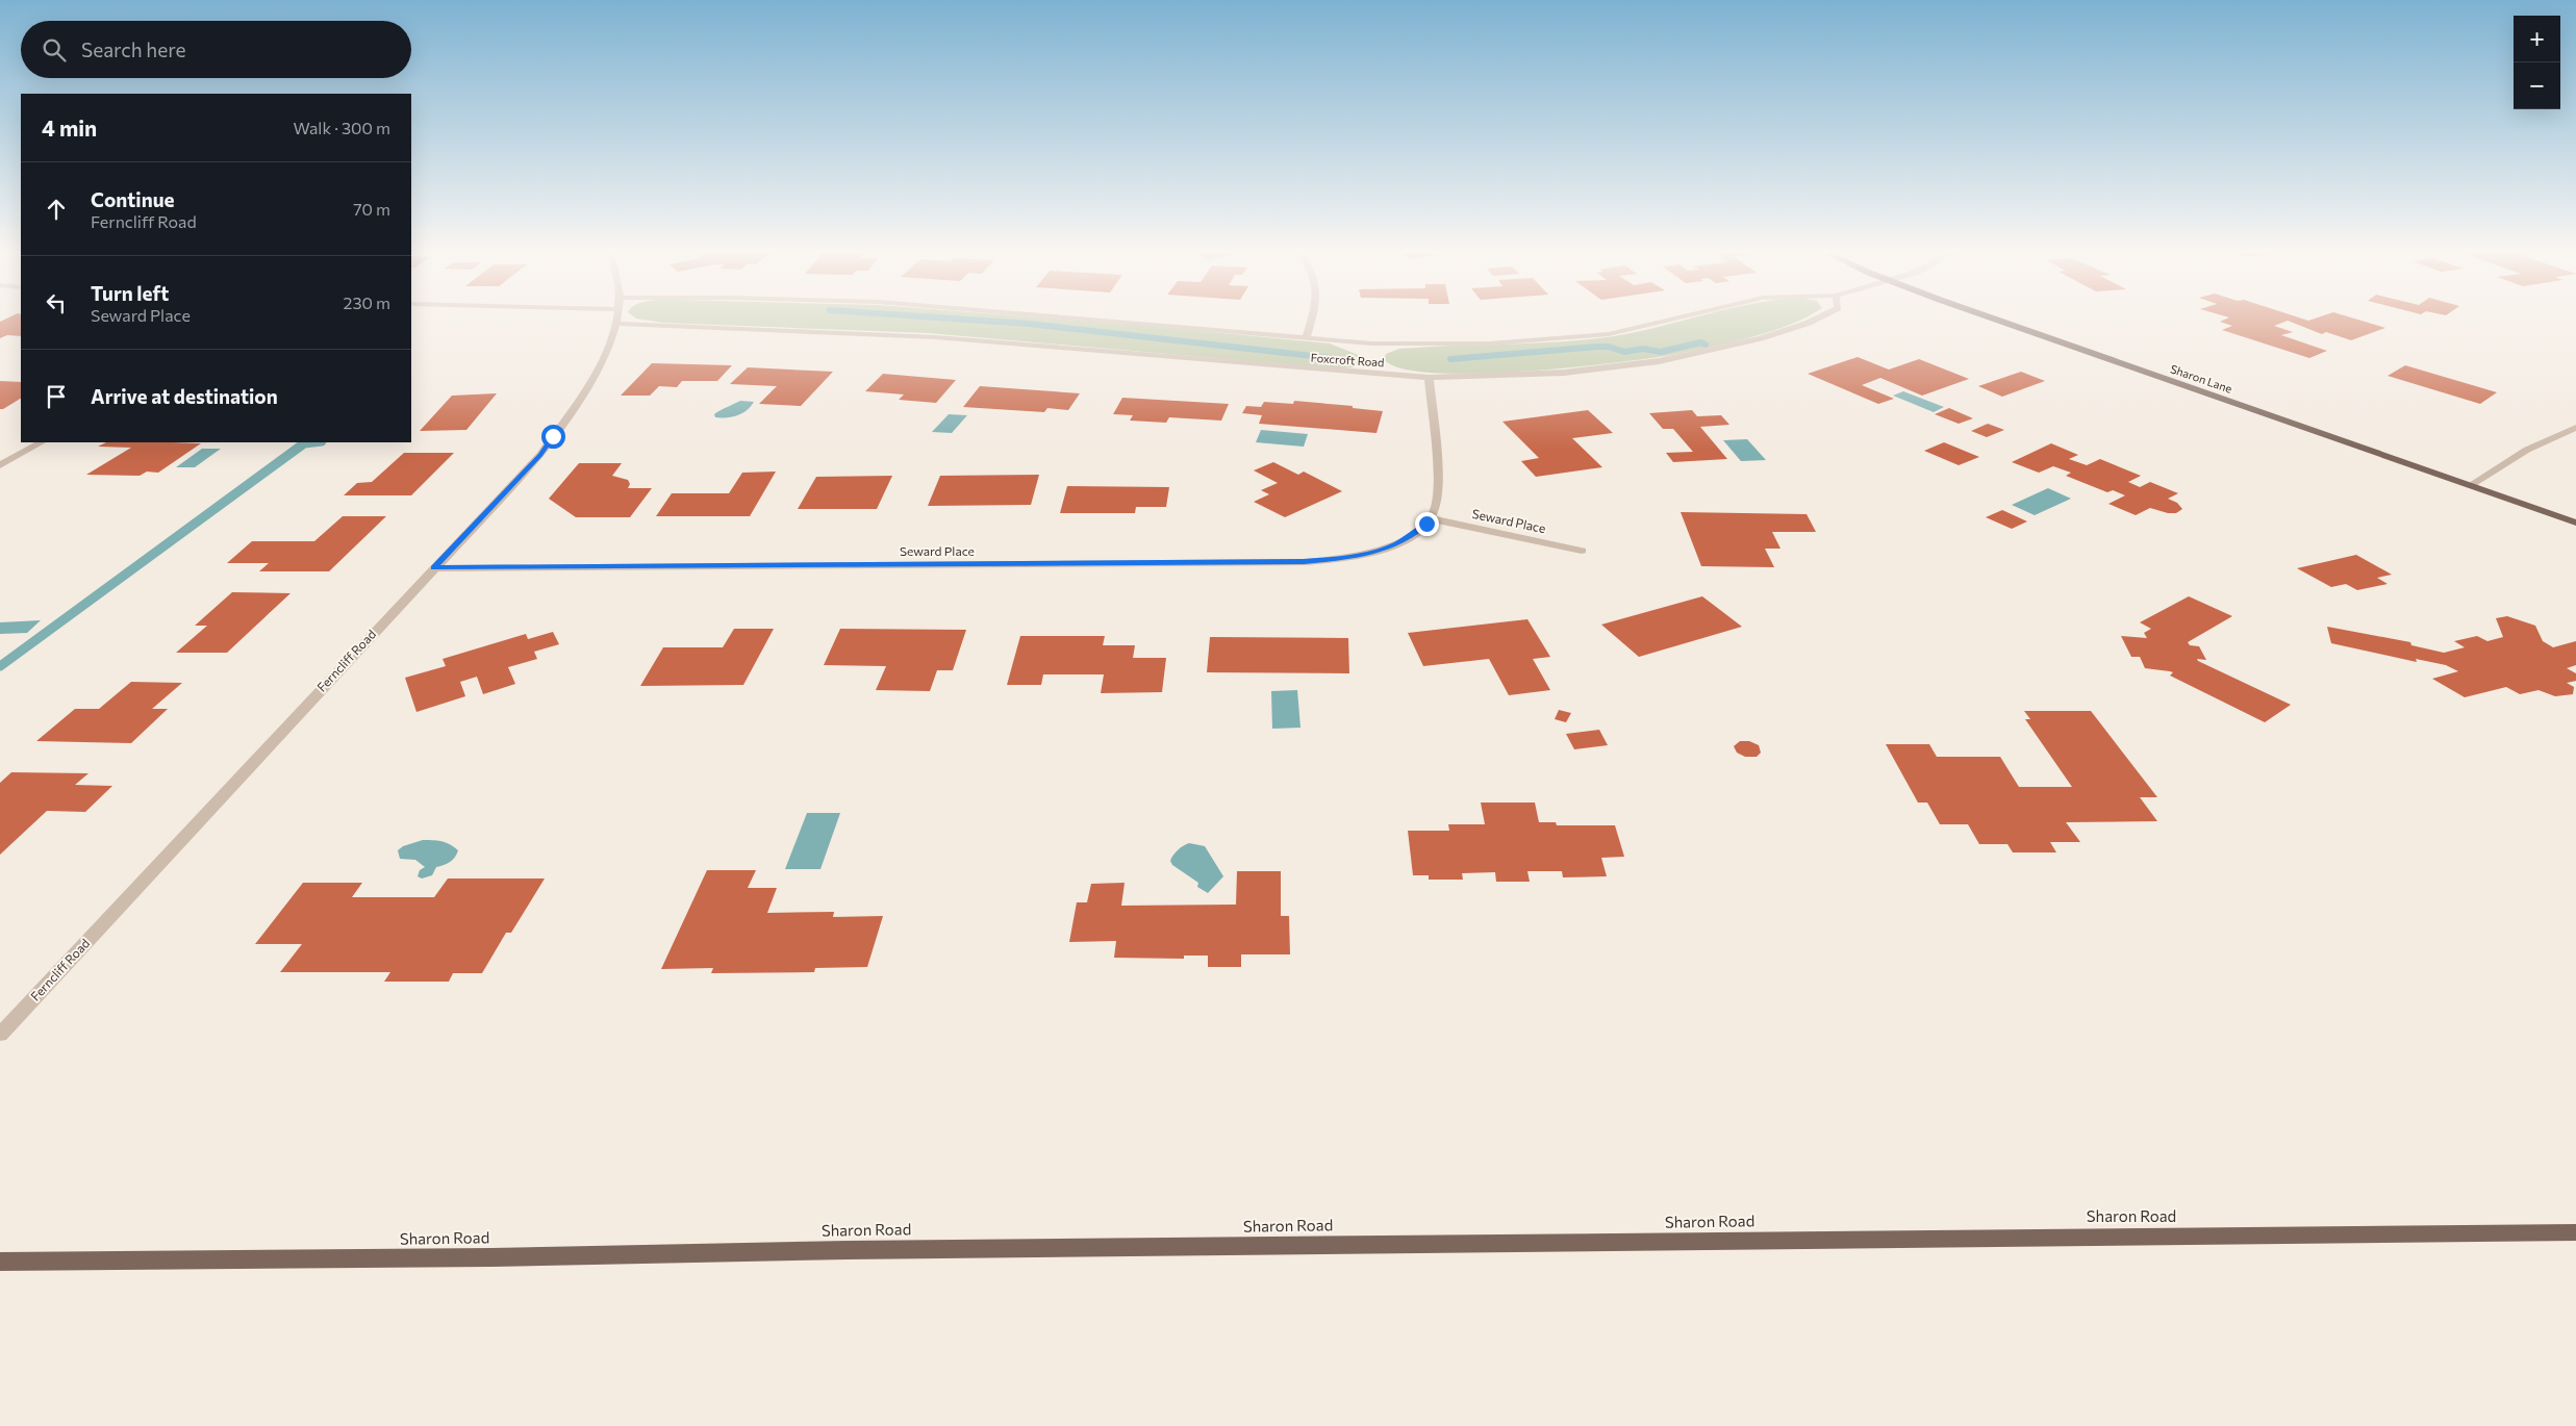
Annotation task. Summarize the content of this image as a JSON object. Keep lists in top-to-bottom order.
{
  "streets": {
    "main road": ["Sharon Lane", "Sharon Road"],
    "street": ["Foxcroft Road", "Seward Place", "Ferncliff Road"]
  },
  "crossings": [
    ["Foxcroft Road", "Ferncliff Road"],
    ["Seward Place", "Ferncliff Road"]
  ],
  "page": {
    "map_buttons": ["+", "−"],
    "search": "Search here",
    "heading": ["4 min", "Walk · 300 m"],
    "list": [
      ["Continue", "Ferncliff Road", "70 m"],
      ["Turn left", "Seward Place", "230 m"],
      "Arrive at destination"
    ]
  }
}
